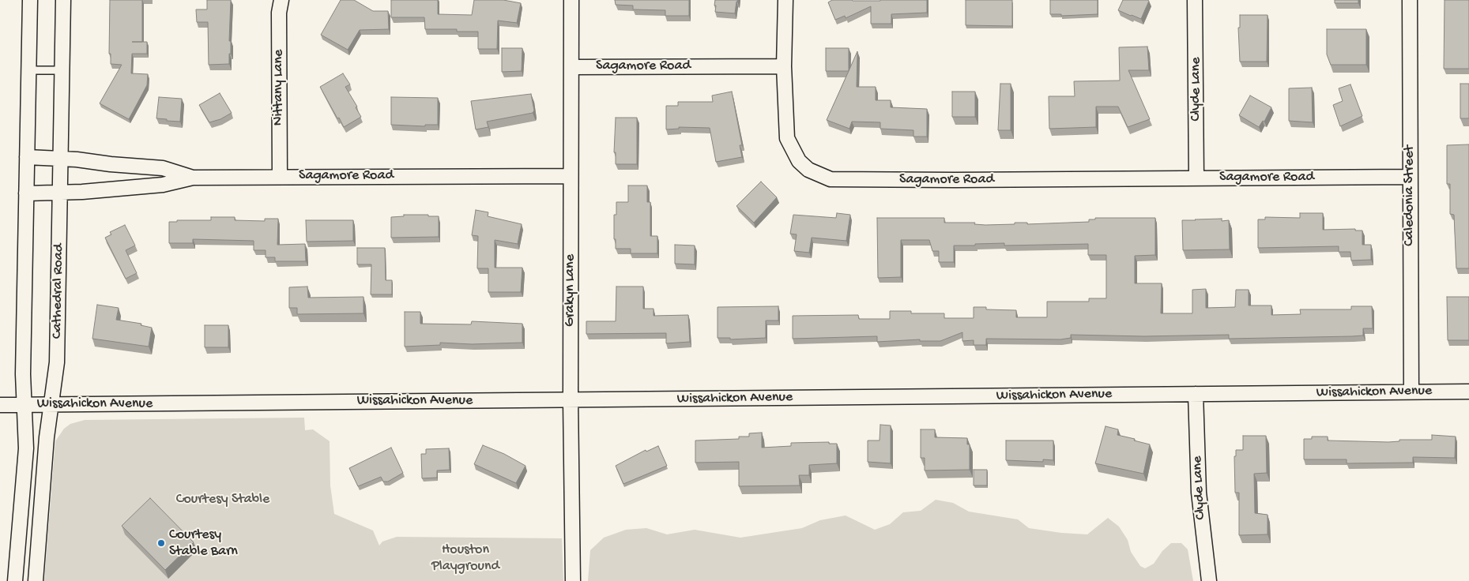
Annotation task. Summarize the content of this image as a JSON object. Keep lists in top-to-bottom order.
{
  "streets": {
    "street": [
      "Sagamore Road",
      "Nittany Lane",
      "Clyde Lane",
      "Caledonia Street",
      "Grakyn Lane",
      "Cathedral Road",
      "Wissahickon Avenue"
    ]
  },
  "crossings": [
    ["Sagamore Road", "Nittany Lane"],
    ["Sagamore Road", "Clyde Lane"],
    ["Sagamore Road", "Caledonia Street"],
    ["Sagamore Road", "Grakyn Lane"],
    ["Sagamore Road", "Cathedral Road"],
    ["Clyde Lane", "Wissahickon Avenue"],
    ["Caledonia Street", "Wissahickon Avenue"],
    ["Grakyn Lane", "Wissahickon Avenue"],
    ["Cathedral Road", "Wissahickon Avenue"]
  ],
  "parks": ["Courtesy Stable", "Houston Playground"],
  "places": ["Courtesy Stable Barn"]
}
